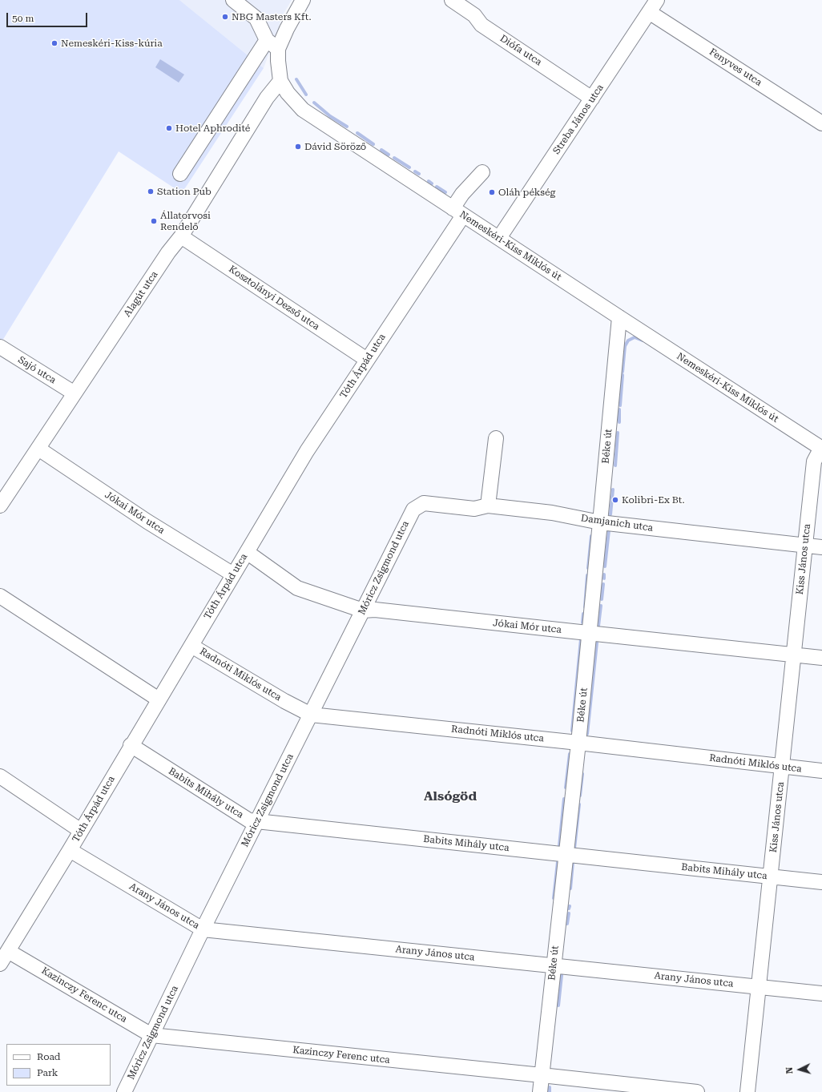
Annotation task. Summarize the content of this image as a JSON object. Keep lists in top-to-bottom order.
{
  "streets": {
    "street": [
      "Diófa utca",
      "Fenyves utca",
      "Streba János utca",
      "Nemeskéri-Kiss Miklós út",
      "Alagút utca",
      "Kosztolányi Dezső utca",
      "Tóth Árpád utca",
      "Sajó utca",
      "Béke út",
      "Jókai Mór utca",
      "Damjanich utca",
      "Kiss János utca",
      "Móricz Zsigmond utca",
      "Radnóti Miklós utca",
      "Babits Mihály utca",
      "Arany János utca",
      "Kazinczy Ferenc utca"
    ]
  },
  "crossings": [
    ["Diófa utca", "Streba János utca"],
    ["Fenyves utca", "Streba János utca"],
    ["Streba János utca", "Nemeskéri-Kiss Miklós út"],
    ["Nemeskéri-Kiss Miklós út", "Alagút utca"],
    ["Nemeskéri-Kiss Miklós út", "Tóth Árpád utca"],
    ["Nemeskéri-Kiss Miklós út", "Béke út"],
    ["Nemeskéri-Kiss Miklós út", "Kiss János utca"],
    ["Alagút utca", "Kosztolányi Dezső utca"],
    ["Alagút utca", "Sajó utca"],
    ["Alagút utca", "Jókai Mór utca"],
    ["Kosztolányi Dezső utca", "Tóth Árpád utca"],
    ["Tóth Árpád utca", "Jókai Mór utca"],
    ["Tóth Árpád utca", "Radnóti Miklós utca"],
    ["Tóth Árpád utca", "Babits Mihály utca"],
    ["Tóth Árpád utca", "Arany János utca"],
    ["Tóth Árpád utca", "Kazinczy Ferenc utca"],
    ["Béke út", "Jókai Mór utca"],
    ["Béke út", "Damjanich utca"],
    ["Béke út", "Radnóti Miklós utca"],
    ["Béke út", "Babits Mihály utca"],
    ["Béke út", "Arany János utca"],
    ["Béke út", "Kazinczy Ferenc utca"],
    ["Jókai Mór utca", "Kiss János utca"],
    ["Jókai Mór utca", "Móricz Zsigmond utca"],
    ["Damjanich utca", "Kiss János utca"],
    ["Damjanich utca", "Móricz Zsigmond utca"],
    ["Kiss János utca", "Radnóti Miklós utca"],
    ["Kiss János utca", "Babits Mihály utca"],
    ["Kiss János utca", "Arany János utca"],
    ["Móricz Zsigmond utca", "Radnóti Miklós utca"],
    ["Móricz Zsigmond utca", "Babits Mihály utca"],
    ["Móricz Zsigmond utca", "Arany János utca"],
    ["Móricz Zsigmond utca", "Kazinczy Ferenc utca"]
  ],
  "districts": ["Alsógöd"],
  "places": [
    "NBG Masters Kft.",
    "Nemeskéri-Kiss-kúria",
    "Hotel Aphrodité",
    "Dávid Söröző",
    "Station Pub",
    "Oláh pékség",
    "Állatorvosi Rendelő",
    "Kolibri-Ex Bt."
  ],
  "legend": ["Road", "Park"],
  "scale_bar": "50 m",
  "north": "left"
}
